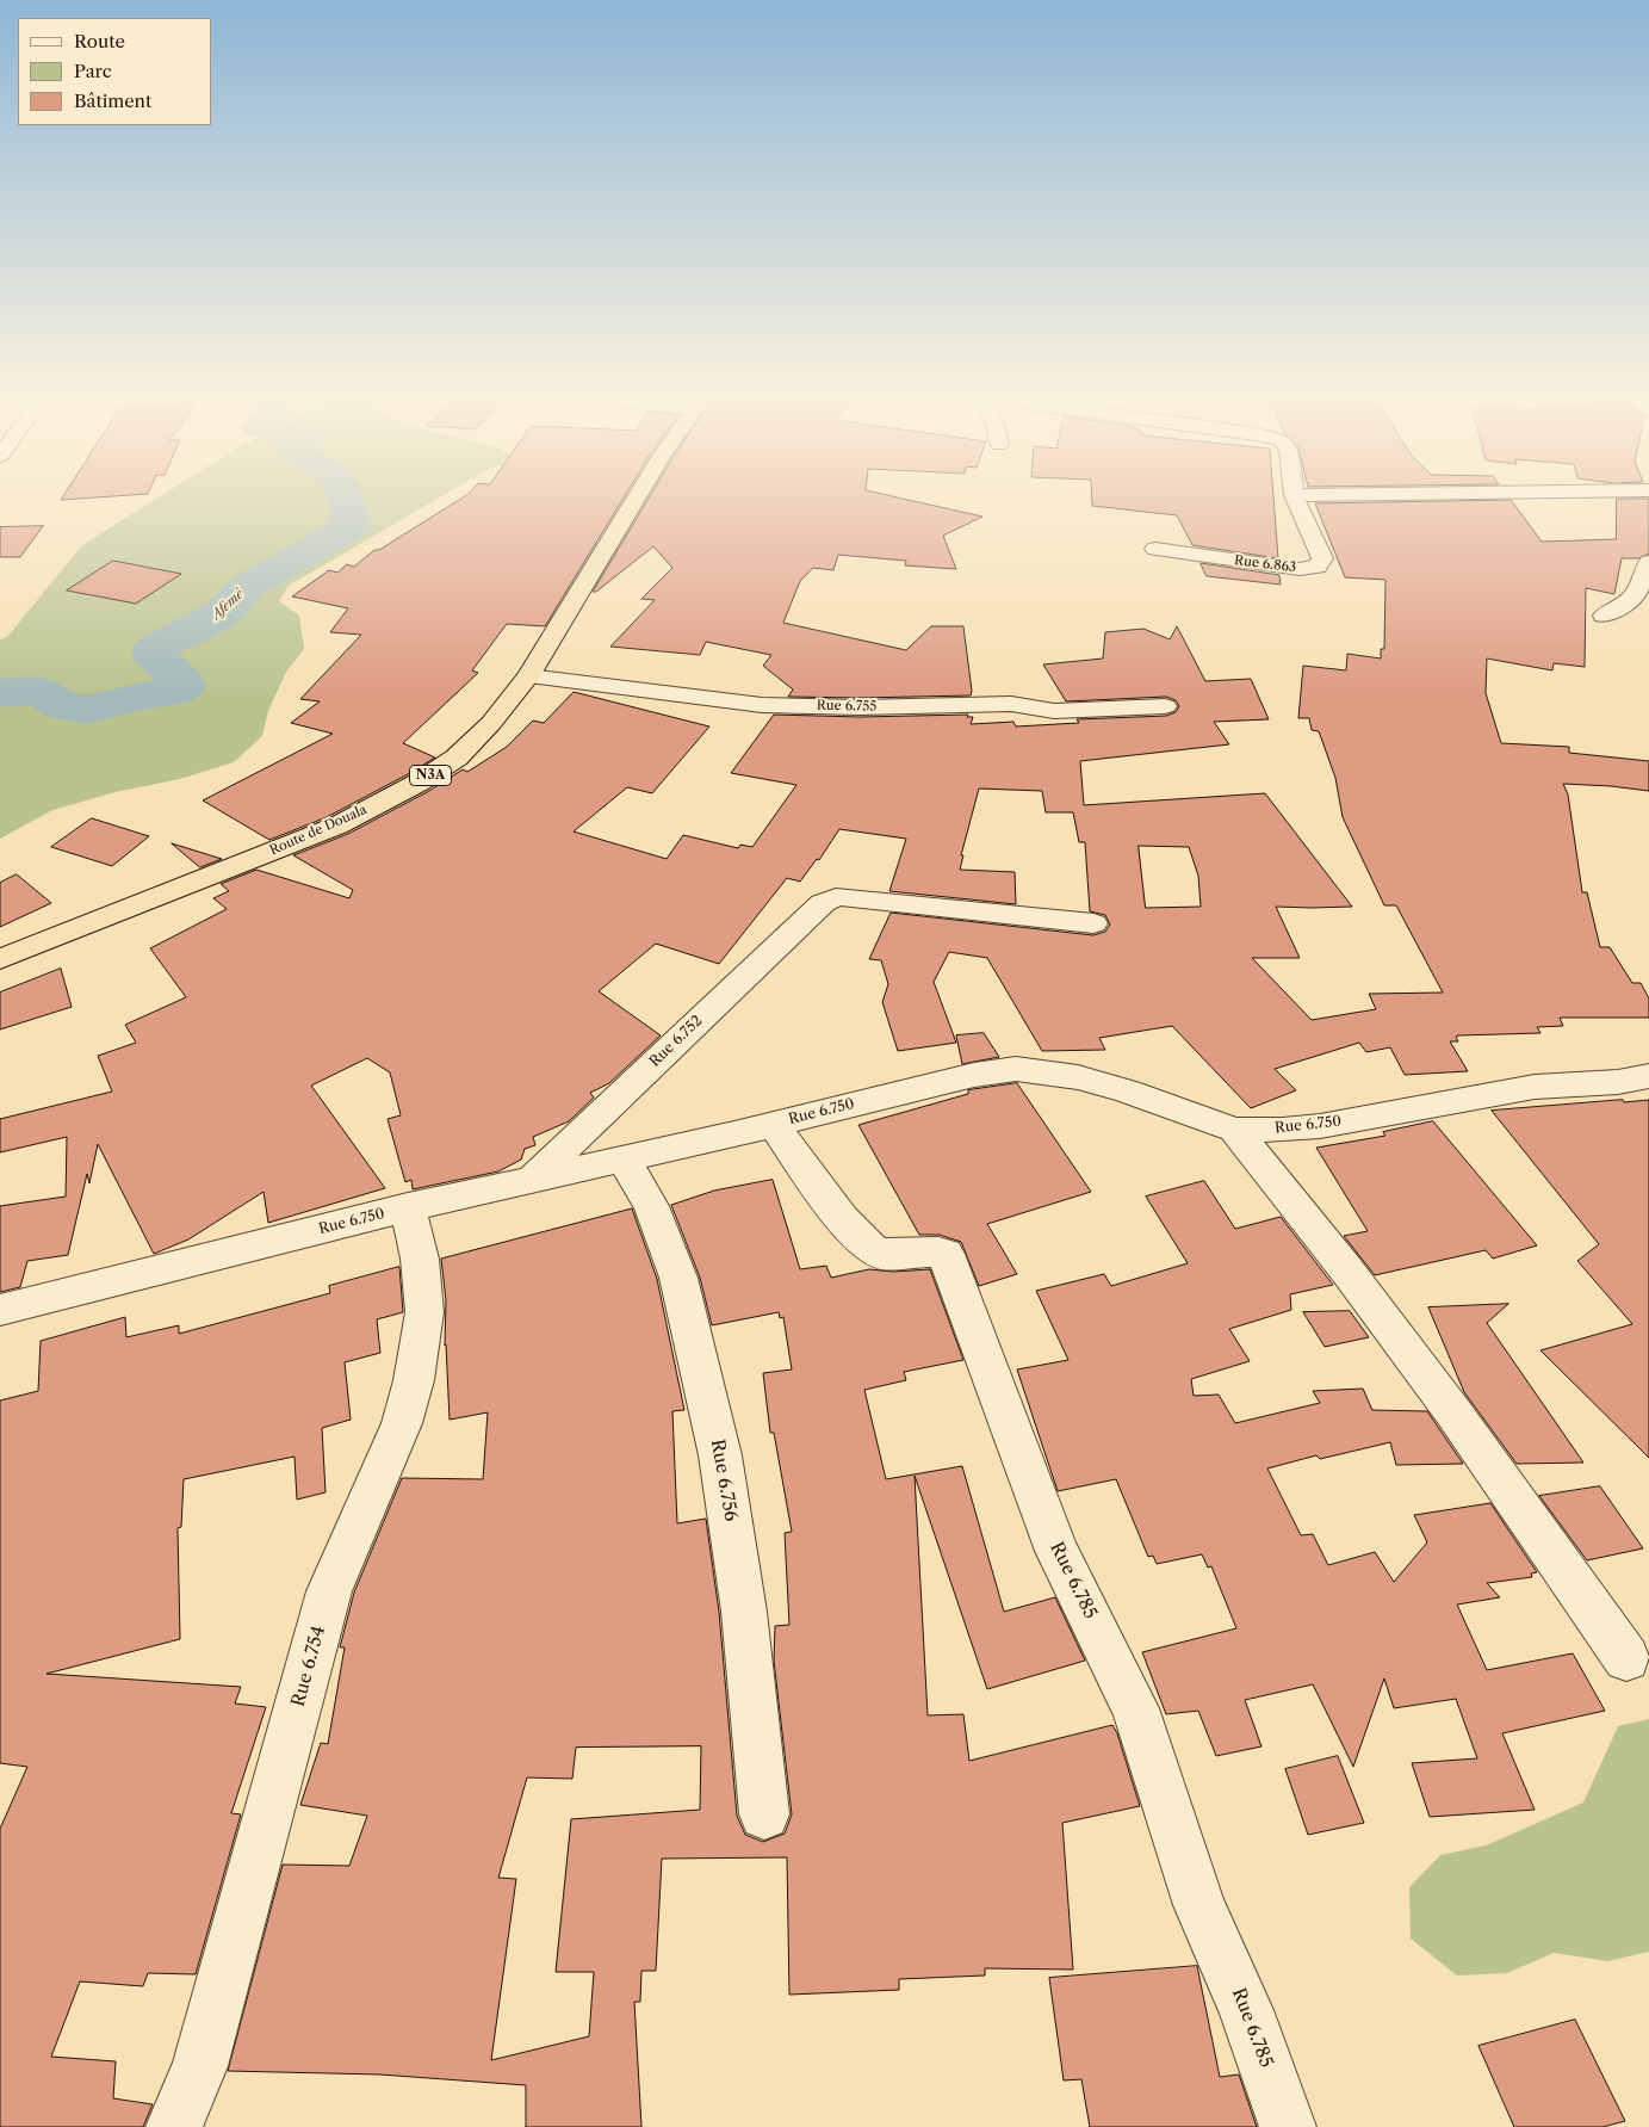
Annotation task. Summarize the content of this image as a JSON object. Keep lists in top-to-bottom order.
{
  "streets": {
    "highway": ["N3A", "Route de Douala"],
    "street": [
      "Rue 6.863",
      "Rue 6.755",
      "Rue 6.752",
      "Rue 6.750",
      "Rue 6.756",
      "Rue 6.785",
      "Rue 6.754"
    ]
  },
  "crossings": [
    ["Rue 6.755", "Route de Douala"],
    ["Rue 6.752", "Rue 6.750"],
    ["Rue 6.750", "Rue 6.756"],
    ["Rue 6.750", "Rue 6.785"],
    ["Rue 6.750", "Rue 6.754"]
  ],
  "water": ["Afemé"],
  "legend": ["Route", "Parc", "Bâtiment"]
}
